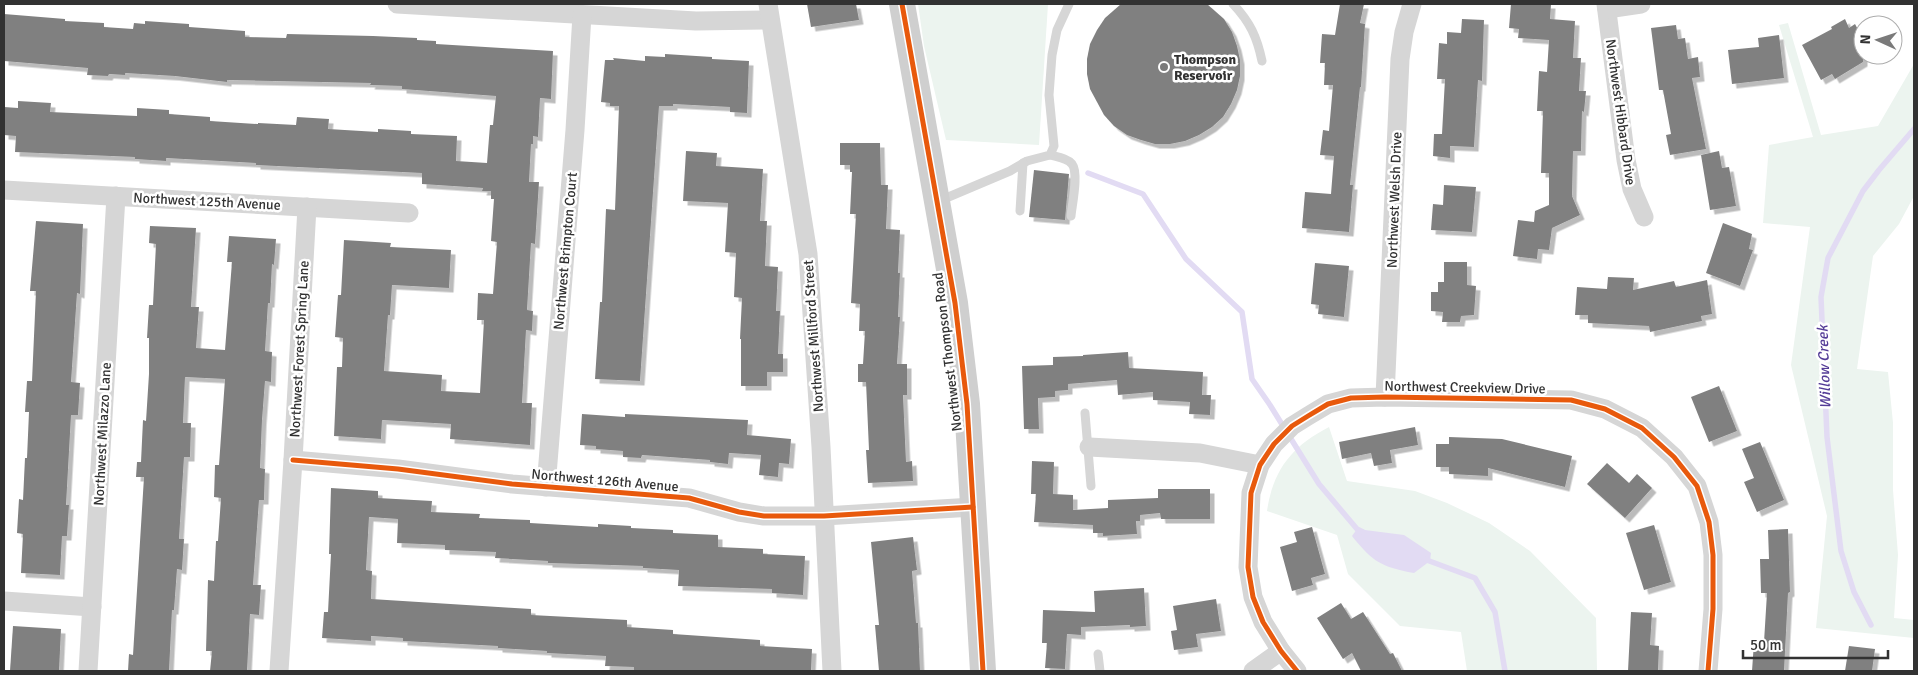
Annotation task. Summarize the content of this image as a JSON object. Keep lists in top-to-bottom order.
{
  "streets": {
    "street": [
      "Northwest Hibbard Drive",
      "Northwest Welsh Drive",
      "Northwest 125th Avenue",
      "Northwest Brimpton Court",
      "Northwest Millford Street",
      "Northwest Forest Spring Lane",
      "Northwest Thompson Road",
      "Northwest Creekview Drive",
      "Northwest Milazzo Lane",
      "Northwest 126th Avenue"
    ]
  },
  "crossings": [
    ["Northwest Welsh Drive", "Northwest Creekview Drive"],
    ["Northwest 125th Avenue", "Northwest Forest Spring Lane"],
    ["Northwest 125th Avenue", "Northwest Milazzo Lane"],
    ["Northwest Brimpton Court", "Northwest 126th Avenue"],
    ["Northwest Millford Street", "Northwest 126th Avenue"],
    ["Northwest Forest Spring Lane", "Northwest 126th Avenue"],
    ["Northwest Thompson Road", "Northwest 126th Avenue"]
  ],
  "water": ["Willow Creek"],
  "places": ["Thompson Reservoir"],
  "scale_bar": "50 m",
  "north": "left"
}
